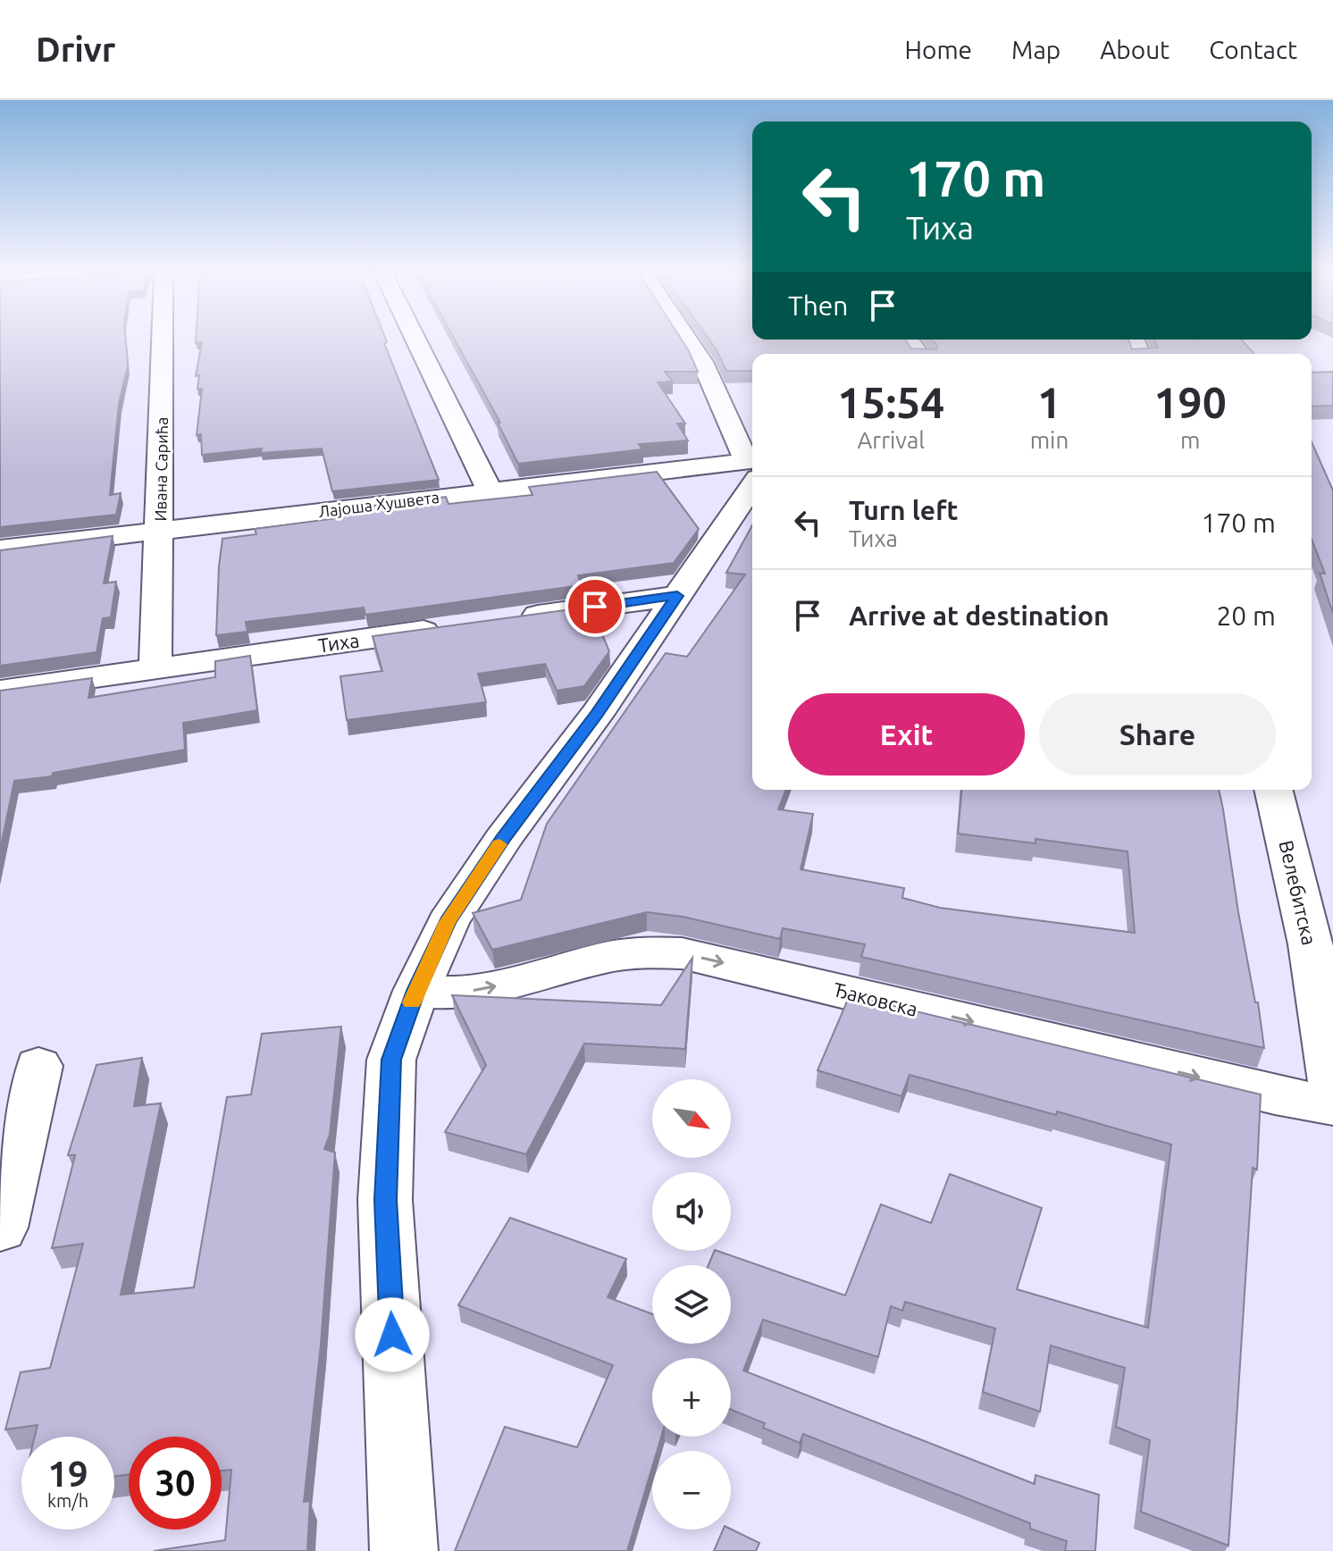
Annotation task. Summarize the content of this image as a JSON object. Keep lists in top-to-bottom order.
{
  "streets": {
    "street": [
      "Ивана Сарића",
      "Лајоша Хушвета",
      "Тиха",
      "Велебитска",
      "Ђаковска"
    ]
  },
  "crossings": [
    ["Ивана Сарића", "Лајоша Хушвета"],
    ["Ивана Сарића", "Тиха"]
  ],
  "one_way": ["Ђаковска"],
  "north": "bottom right",
  "page": {
    "header": "Drivr",
    "nav": [
      "Home",
      "Map",
      "About",
      "Contact"
    ],
    "turn": ["170 m", "Тиха"],
    "then": "Then",
    "eta": [
      "15:54",
      "Arrival",
      "1",
      "min",
      "190",
      "m"
    ],
    "list": [
      {
        "name": "Turn left",
        "note": "Тиха",
        "value": "170 m"
      },
      {
        "name": "Arrive at destination",
        "value": "20 m"
      }
    ],
    "buttons": ["Exit", "Share"],
    "map_buttons": ["+", "−"],
    "speed": "19 km/h",
    "limit": "30"
  }
}
